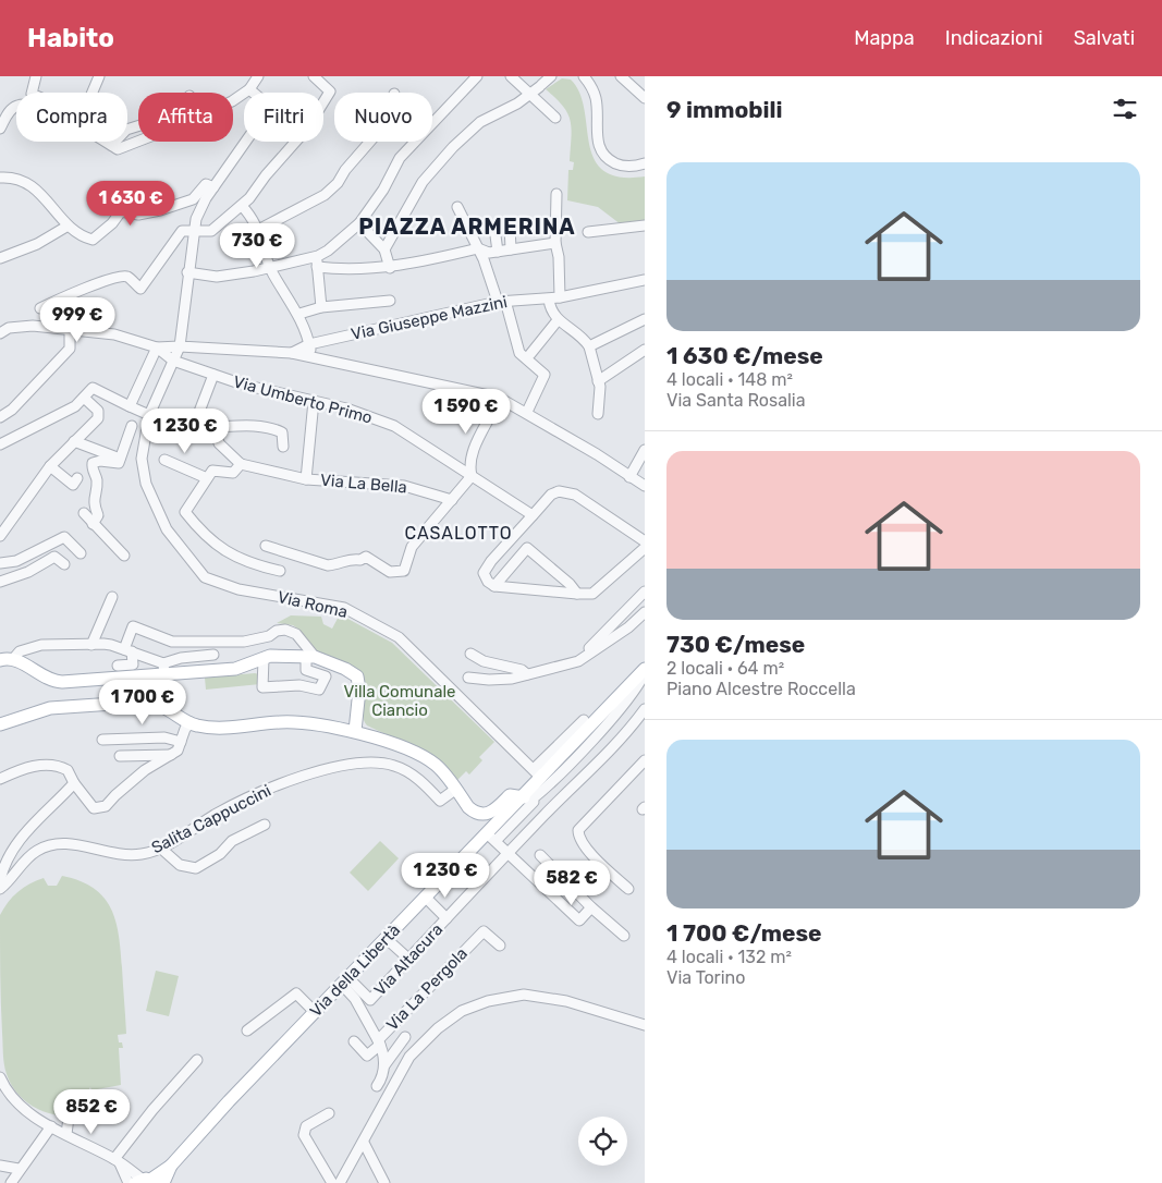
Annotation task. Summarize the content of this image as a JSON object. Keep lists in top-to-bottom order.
{
  "streets": {
    "main road": ["Via della Libertà"],
    "street": [
      "Via Giuseppe Mazzini",
      "Via Umberto Primo",
      "Via La Bella",
      "Via Roma",
      "Salita Cappuccini",
      "Via Altacura",
      "Via La Pergola"
    ]
  },
  "crossings": [
    ["Via Umberto Primo", "Via Roma"],
    ["Via Roma", "Via della Libertà"],
    ["Via Altacura", "Via della Libertà"],
    ["Via Altacura", "Via La Pergola"],
    ["Via della Libertà", "Via La Pergola"]
  ],
  "districts": ["PIAZZA ARMERINA", "CASALOTTO"],
  "parks": ["Villa Comunale Ciancio"],
  "page": {
    "header": "Habito",
    "nav": ["Mappa", "Indicazioni", "Salvati"],
    "heading": "9 immobili",
    "chip": [
      "Compra",
      "Affitta",
      "Filtri",
      "Nuovo"
    ],
    "list": [
      {
        "name": "1 630 €/mese",
        "note": "4 locali · 148 m² · Via Santa Rosalia"
      },
      {
        "name": "730 €/mese",
        "note": "2 locali · 64 m² · Piano Alcestre Roccella"
      },
      {
        "name": "1 700 €/mese",
        "note": "4 locali · 132 m² · Via Torino"
      }
    ],
    "price": [
      "1 630 €",
      "730 €",
      "999 €",
      "1 590 €",
      "1 230 €",
      "1 700 €",
      "1 230 €",
      "582 €",
      "852 €"
    ]
  }
}
